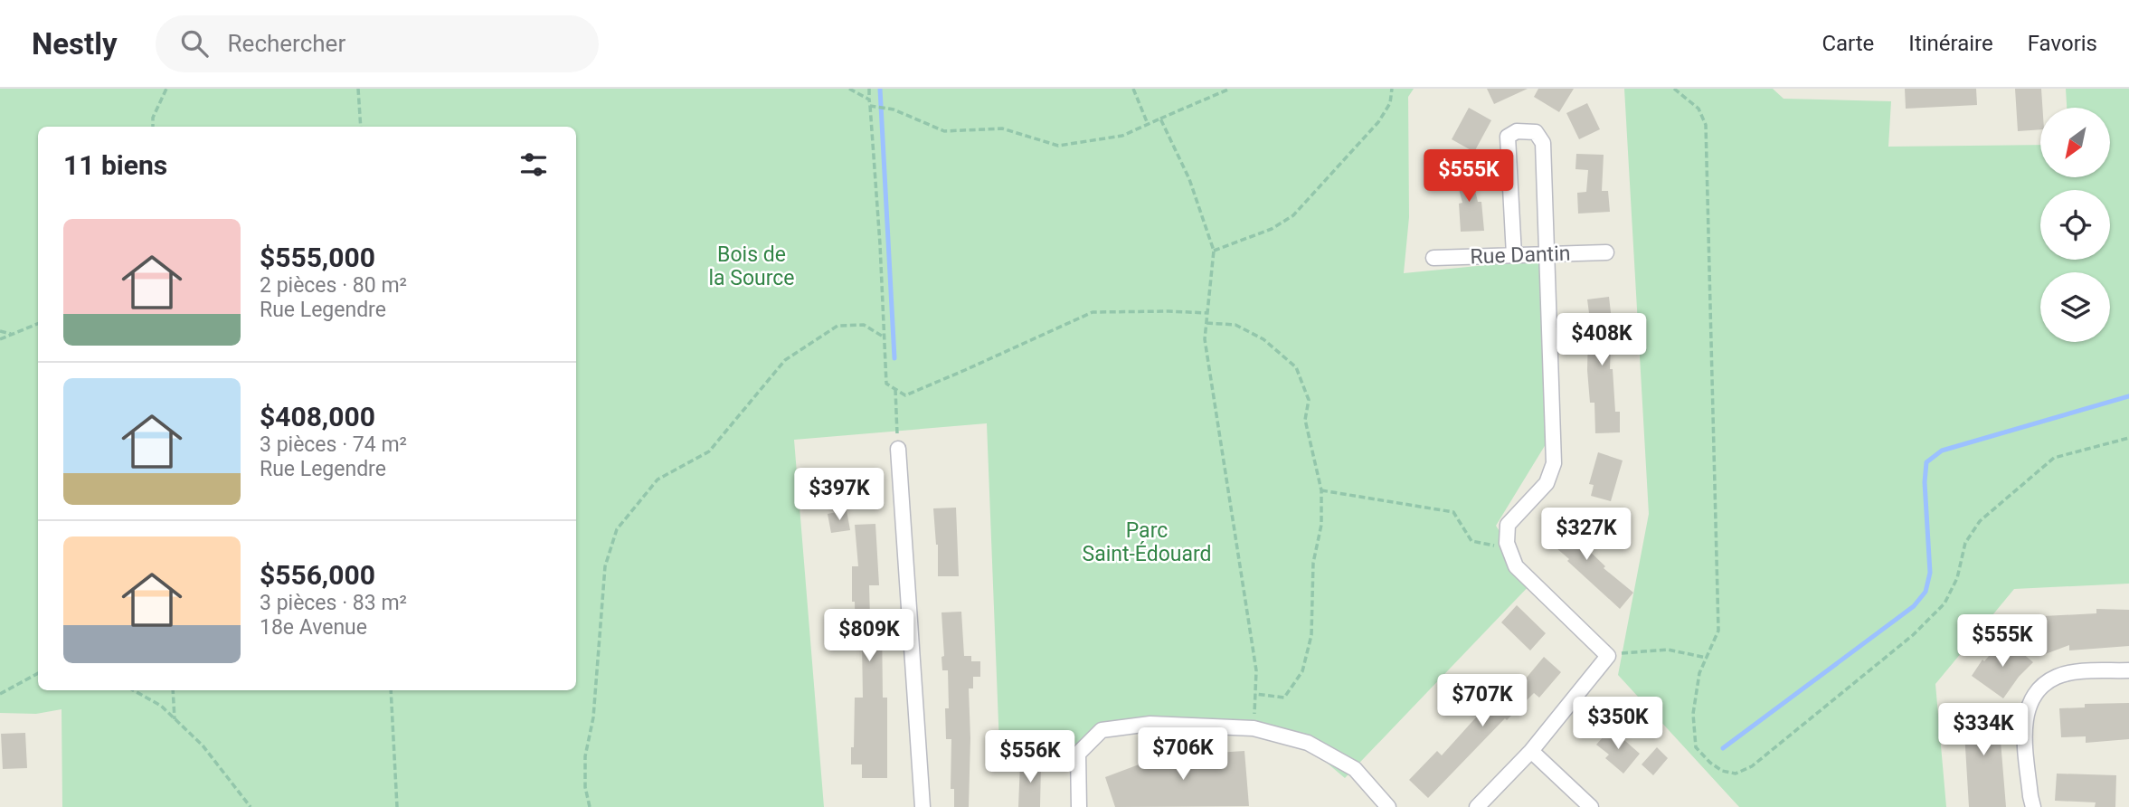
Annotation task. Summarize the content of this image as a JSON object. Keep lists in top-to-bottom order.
{
  "streets": {
    "street": ["Rue Dantin"]
  },
  "parks": ["Bois de la Source", "Parc Saint-Édouard"],
  "north": "bottom left",
  "page": {
    "header": "Nestly",
    "search": "Rechercher",
    "nav": ["Carte", "Itinéraire", "Favoris"],
    "heading": "11 biens",
    "price": [
      "$555K",
      "$408K",
      "$397K",
      "$327K",
      "$809K",
      "$555K",
      "$707K",
      "$350K",
      "$334K",
      "$706K",
      "$556K"
    ],
    "list": [
      {
        "name": "$555,000",
        "note": "2 pièces · 80 m² · Rue Legendre"
      },
      {
        "name": "$408,000",
        "note": "3 pièces · 74 m² · Rue Legendre"
      },
      {
        "name": "$556,000",
        "note": "3 pièces · 83 m² · 18e Avenue"
      }
    ]
  }
}
